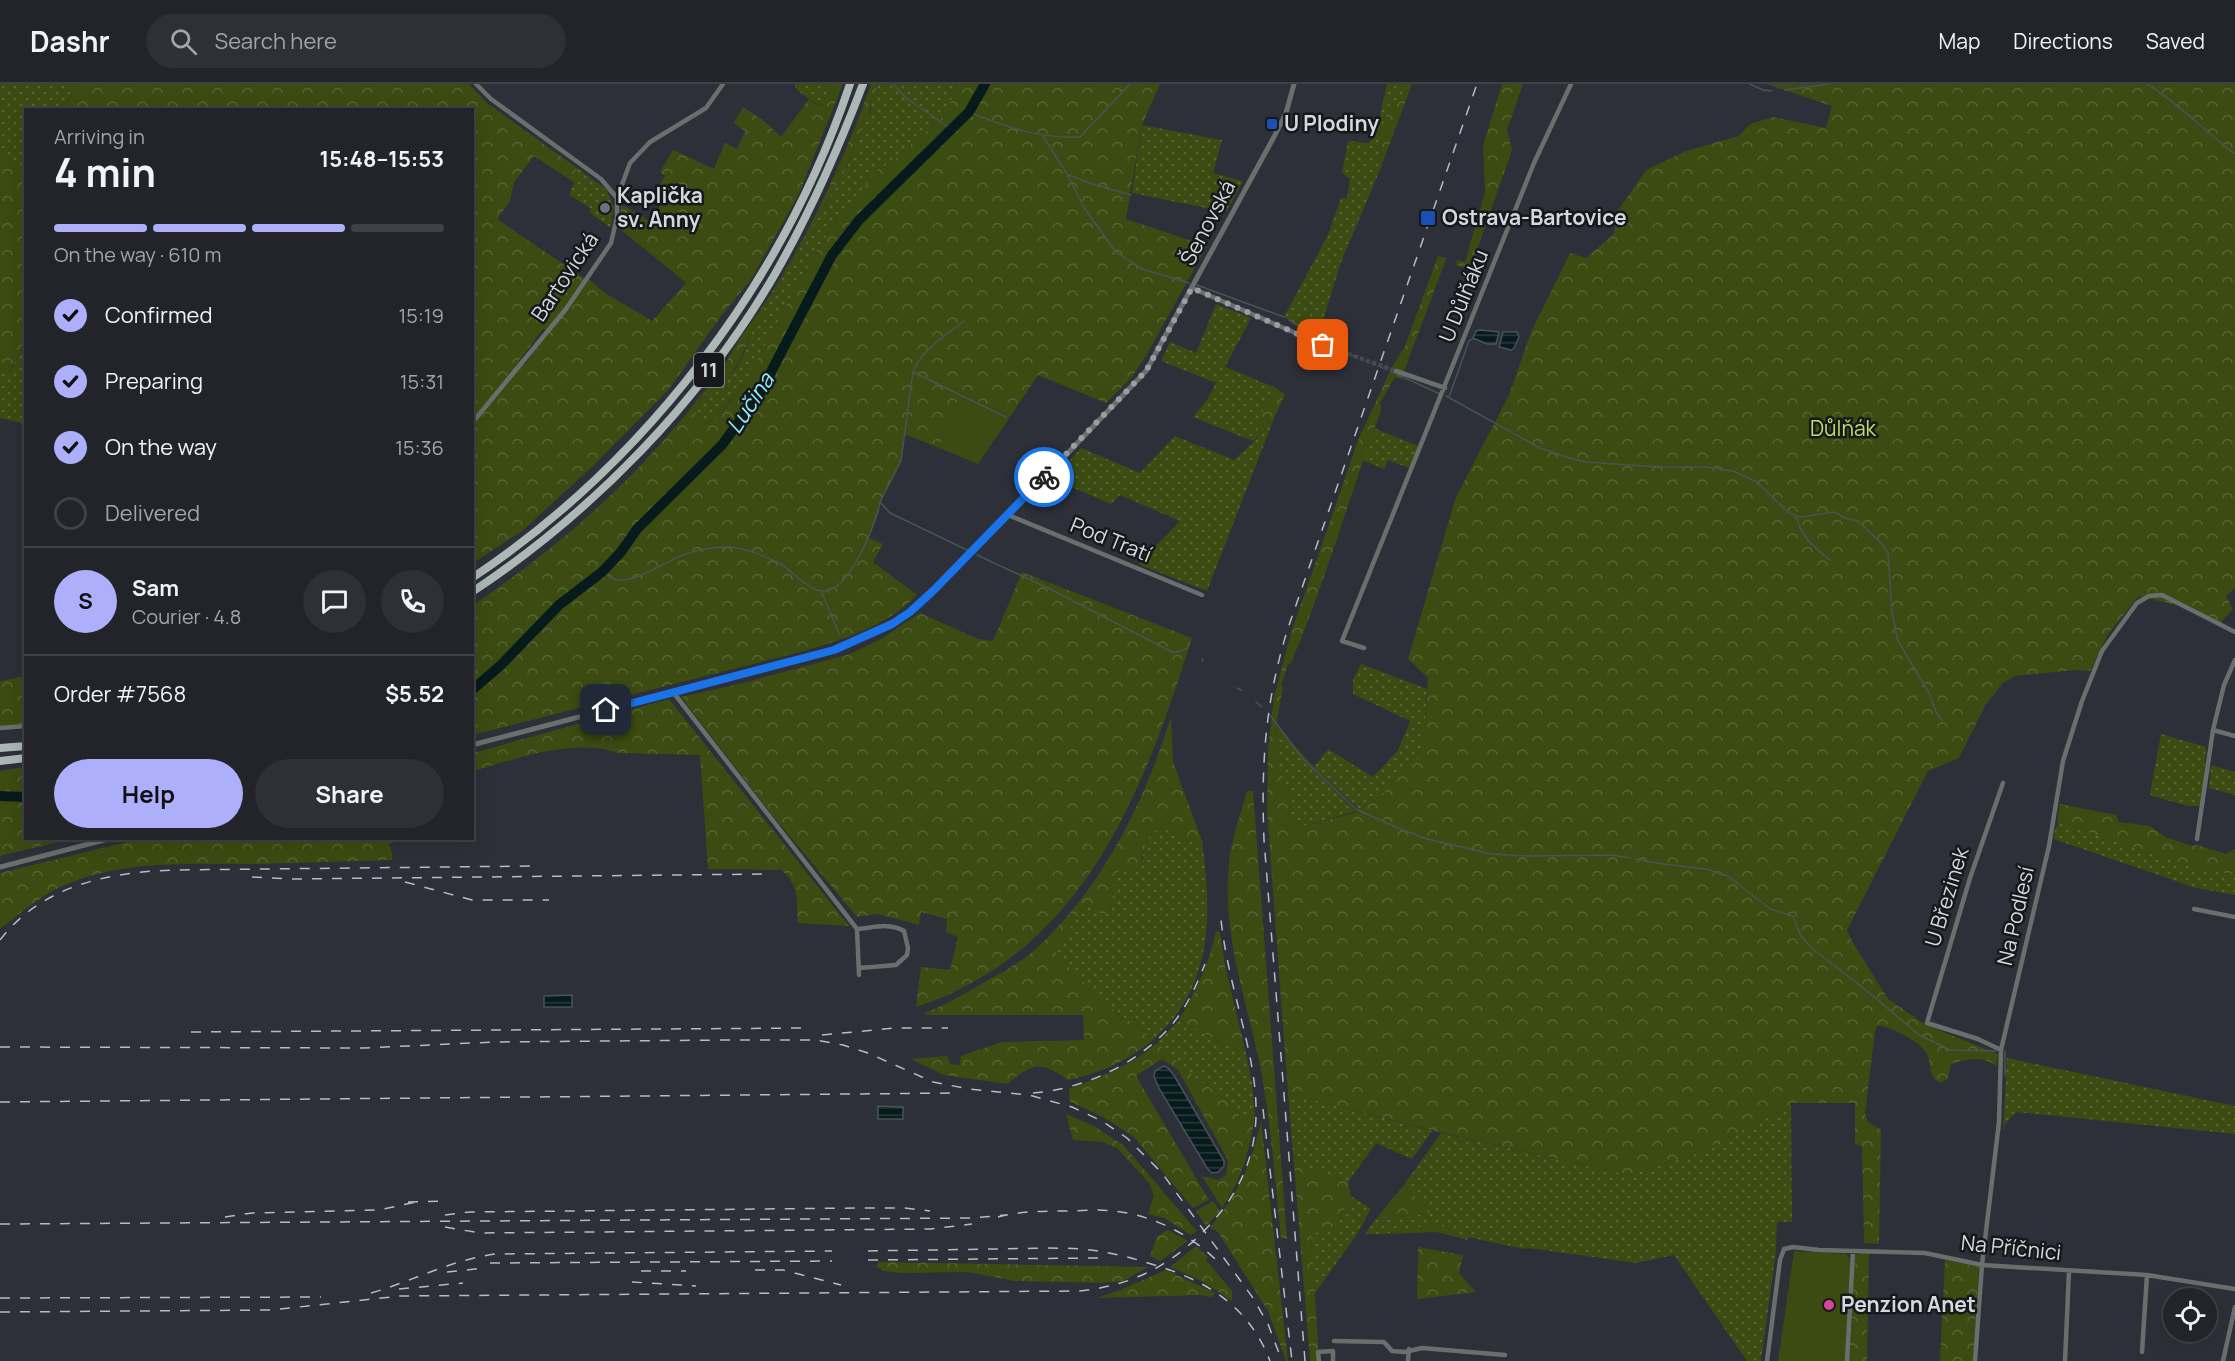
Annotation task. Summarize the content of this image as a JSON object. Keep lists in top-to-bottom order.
{
  "streets": {
    "highway": ["11"],
    "street": [
      "Šenovská",
      "Bartovická",
      "U Důlňáku",
      "Pod Tratí",
      "U Březinek",
      "Na Podlesí",
      "Na Příčnici"
    ]
  },
  "crossings": [
    ["Šenovská", "Pod Tratí"],
    ["U Březinek", "Na Podlesí"],
    ["Na Podlesí", "Na Příčnici"]
  ],
  "water": ["Lučina"],
  "parks": ["Důlňák"],
  "places": {
    "transit": ["U Plodiny", "Ostrava-Bartovice"],
    "other": ["Kaplička sv. Anny", "Penzion Anet"]
  },
  "page": {
    "header": "Dashr",
    "search": "Search here",
    "nav": ["Map", "Directions", "Saved"],
    "heading": ["4 min", "Arriving in", "15:48–15:53"],
    "panel": [
      "Sam",
      "Courier · 4.8",
      "Order #7568",
      "$5.52"
    ],
    "bar": "On the way · 610 m",
    "list": [
      ["Confirmed", "15:19"],
      ["Preparing", "15:31"],
      ["On the way", "15:36"],
      "Delivered"
    ],
    "round": "S",
    "buttons": ["Help", "Share"]
  }
}
